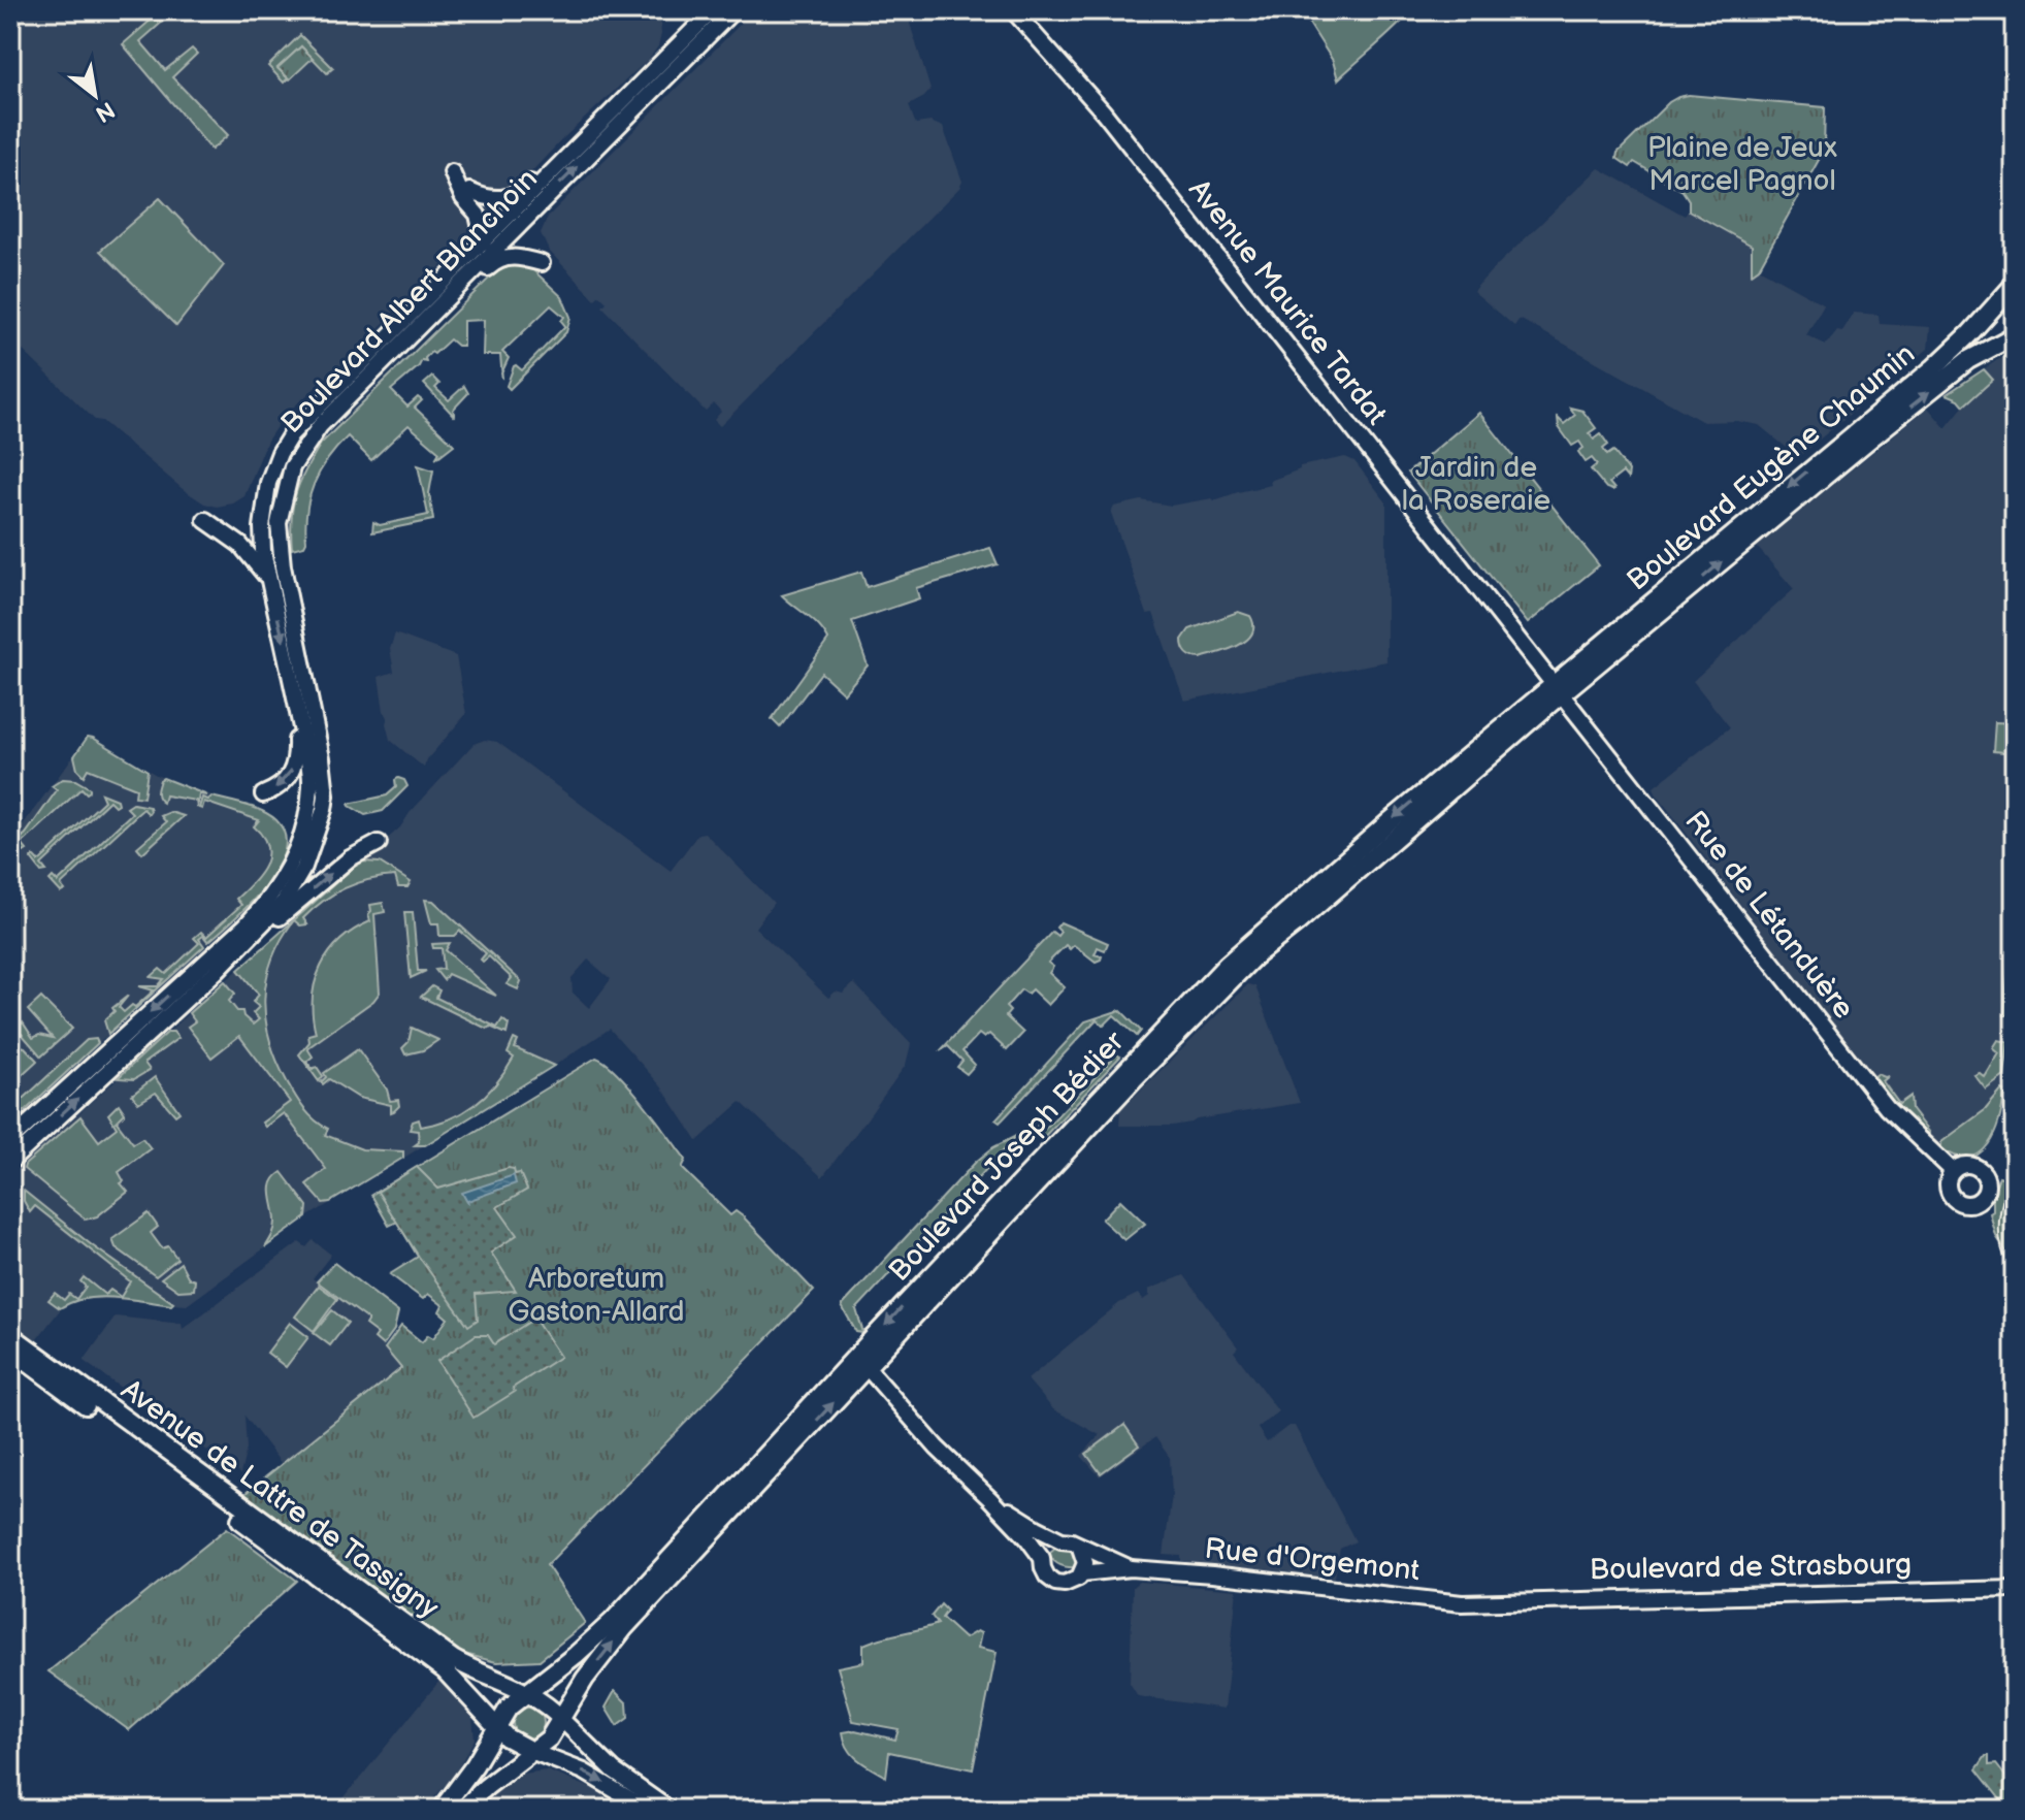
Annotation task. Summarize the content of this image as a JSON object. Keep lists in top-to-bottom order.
{
  "streets": {
    "main road": ["Boulevard Eugène Chaumin", "Boulevard Joseph Bédier", "Avenue de Lattre de Tassigny"],
    "street": [
      "Boulevard Albert Blanchoin",
      "Avenue Maurice Tardat",
      "Rue de Létanduère",
      "Rue d'Orgemont",
      "Boulevard de Strasbourg"
    ]
  },
  "crossings": [
    ["Avenue Maurice Tardat", "Boulevard Eugène Chaumin"],
    ["Avenue Maurice Tardat", "Rue de Létanduère"],
    ["Avenue Maurice Tardat", "Boulevard Joseph Bédier"],
    ["Boulevard Eugène Chaumin", "Rue de Létanduère"],
    ["Boulevard Eugène Chaumin", "Boulevard Joseph Bédier"],
    ["Rue de Létanduère", "Boulevard Joseph Bédier"],
    ["Boulevard Joseph Bédier", "Avenue de Lattre de Tassigny"],
    ["Boulevard Joseph Bédier", "Rue d'Orgemont"],
    ["Rue d'Orgemont", "Boulevard de Strasbourg"]
  ],
  "parks": ["Plaine de Jeux Marcel Pagnol", "Jardin de la Roseraie", "Arboretum Gaston-Allard"],
  "north": "bottom right"
}
